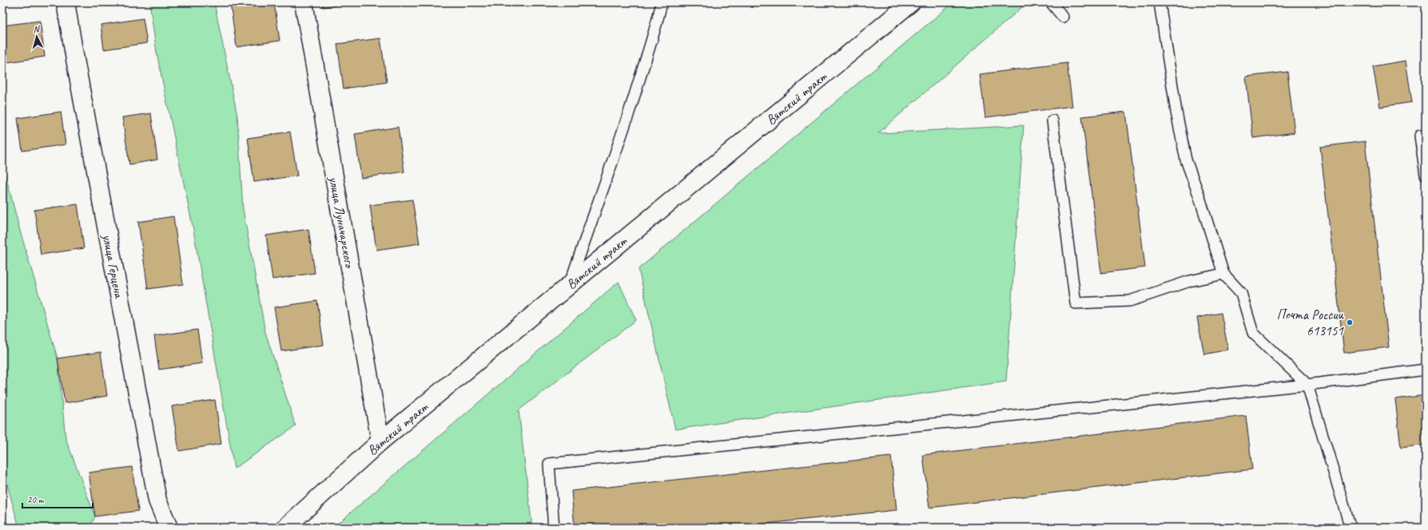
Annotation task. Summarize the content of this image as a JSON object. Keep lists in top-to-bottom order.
{
  "streets": {
    "street": ["Вятский тракт", "улица Луначарского", "улица Герцена"]
  },
  "crossings": [
    ["Вятский тракт", "улица Луначарского"]
  ],
  "places": ["Почта России 613151"],
  "scale_bar": "20 m",
  "north": "top"
}
